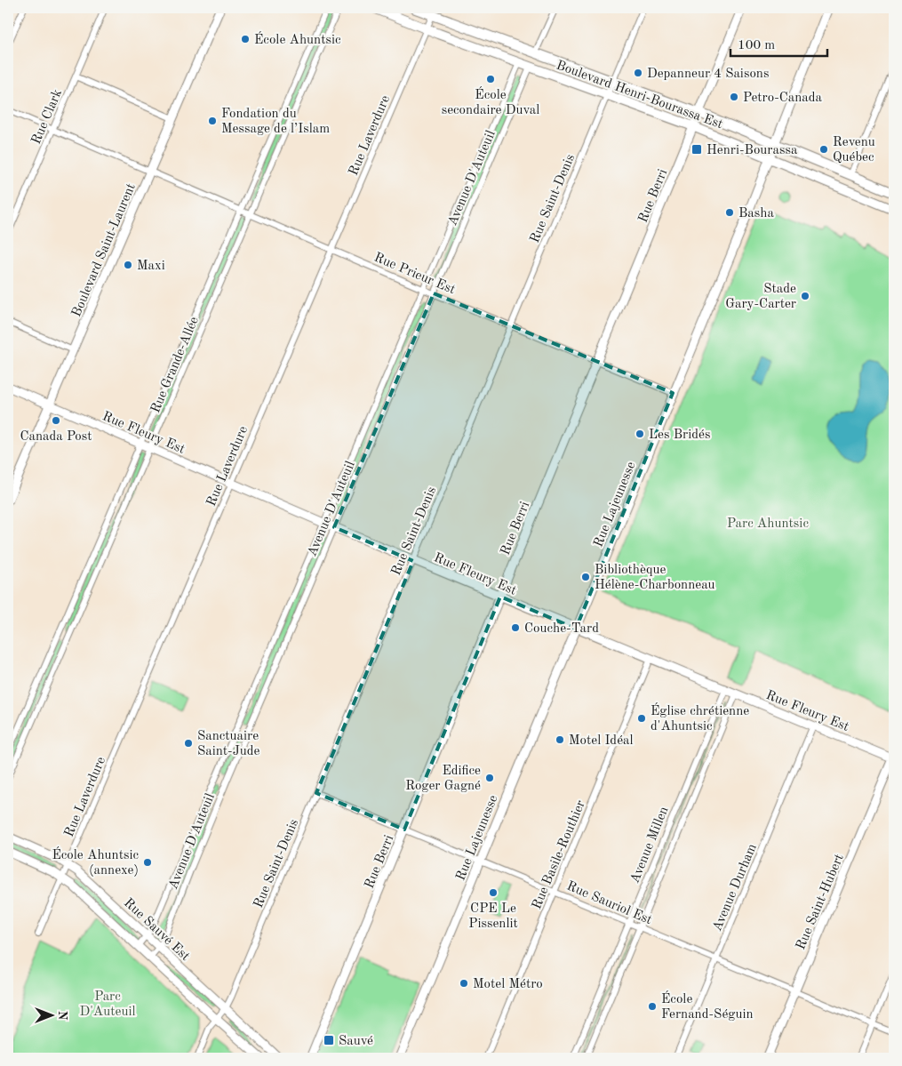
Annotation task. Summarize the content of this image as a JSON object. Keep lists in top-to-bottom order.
{
  "streets": {
    "main road": [
      "Boulevard Henri-Bourassa Est",
      "Rue Berri",
      "Boulevard Saint-Laurent",
      "Rue Fleury Est",
      "Rue Lajeunesse",
      "Rue Saint-Hubert",
      "Rue Sauvé Est"
    ],
    "street": [
      "Rue Clark",
      "Rue Laverdure",
      "Avenue D'Auteuil",
      "Rue Saint-Denis",
      "Rue Prieur Est",
      "Rue Grande-Allée",
      "Avenue Millen",
      "Rue Basile-Routhier",
      "Avenue Durham",
      "Rue Sauriol Est"
    ]
  },
  "crossings": [
    ["Boulevard Henri-Bourassa Est", "Rue Laverdure"],
    ["Boulevard Henri-Bourassa Est", "Avenue D'Auteuil"],
    ["Boulevard Henri-Bourassa Est", "Rue Berri"],
    ["Boulevard Henri-Bourassa Est", "Rue Saint-Denis"],
    ["Boulevard Henri-Bourassa Est", "Rue Lajeunesse"],
    ["Rue Clark", "Rue Prieur Est"],
    ["Rue Laverdure", "Rue Prieur Est"],
    ["Rue Laverdure", "Rue Fleury Est"],
    ["Rue Laverdure", "Rue Sauvé Est"],
    ["Avenue D'Auteuil", "Rue Prieur Est"],
    ["Avenue D'Auteuil", "Rue Fleury Est"],
    ["Avenue D'Auteuil", "Rue Sauvé Est"],
    ["Rue Berri", "Rue Prieur Est"],
    ["Rue Berri", "Rue Fleury Est"],
    ["Rue Berri", "Rue Sauriol Est"],
    ["Rue Saint-Denis", "Rue Prieur Est"],
    ["Rue Saint-Denis", "Rue Fleury Est"],
    ["Rue Saint-Denis", "Rue Sauriol Est"],
    ["Rue Saint-Denis", "Rue Sauvé Est"],
    ["Boulevard Saint-Laurent", "Rue Prieur Est"],
    ["Boulevard Saint-Laurent", "Rue Fleury Est"],
    ["Rue Prieur Est", "Rue Grande-Allée"],
    ["Rue Prieur Est", "Rue Lajeunesse"],
    ["Rue Grande-Allée", "Rue Fleury Est"],
    ["Rue Fleury Est", "Rue Lajeunesse"],
    ["Rue Fleury Est", "Avenue Millen"],
    ["Rue Fleury Est", "Rue Basile-Routhier"],
    ["Rue Fleury Est", "Avenue Durham"],
    ["Rue Fleury Est", "Rue Saint-Hubert"],
    ["Rue Lajeunesse", "Rue Sauriol Est"],
    ["Avenue Millen", "Rue Sauriol Est"],
    ["Rue Basile-Routhier", "Rue Sauriol Est"],
    ["Avenue Durham", "Rue Sauriol Est"],
    ["Rue Saint-Hubert", "Rue Sauriol Est"]
  ],
  "parks": ["Parc Ahuntsic", "Parc D'Auteuil"],
  "places": {
    "other": [
      "École Ahuntsic",
      "Depanneur 4 Saisons",
      "École secondaire Duval",
      "Petro-Canada",
      "Fondation du Message de l’Islam",
      "Revenu Québec",
      "Basha",
      "Maxi",
      "Stade Gary-Carter",
      "Canada Post",
      "Les Bridés",
      "Bibliothèque Hélène-Charbonneau",
      "Couche-Tard",
      "Église chrétienne d'Ahuntsic",
      "Motel Idéal",
      "Sanctuaire Saint-Jude",
      "Edifice Roger Gagné",
      "École Ahuntsic (annexe)",
      "CPE Le Pissenlit",
      "Motel Métro",
      "École Fernand-Séguin"
    ],
    "transit": ["Henri-Bourassa", "Sauvé"]
  },
  "scale_bar": "100 m",
  "north": "right"
}
